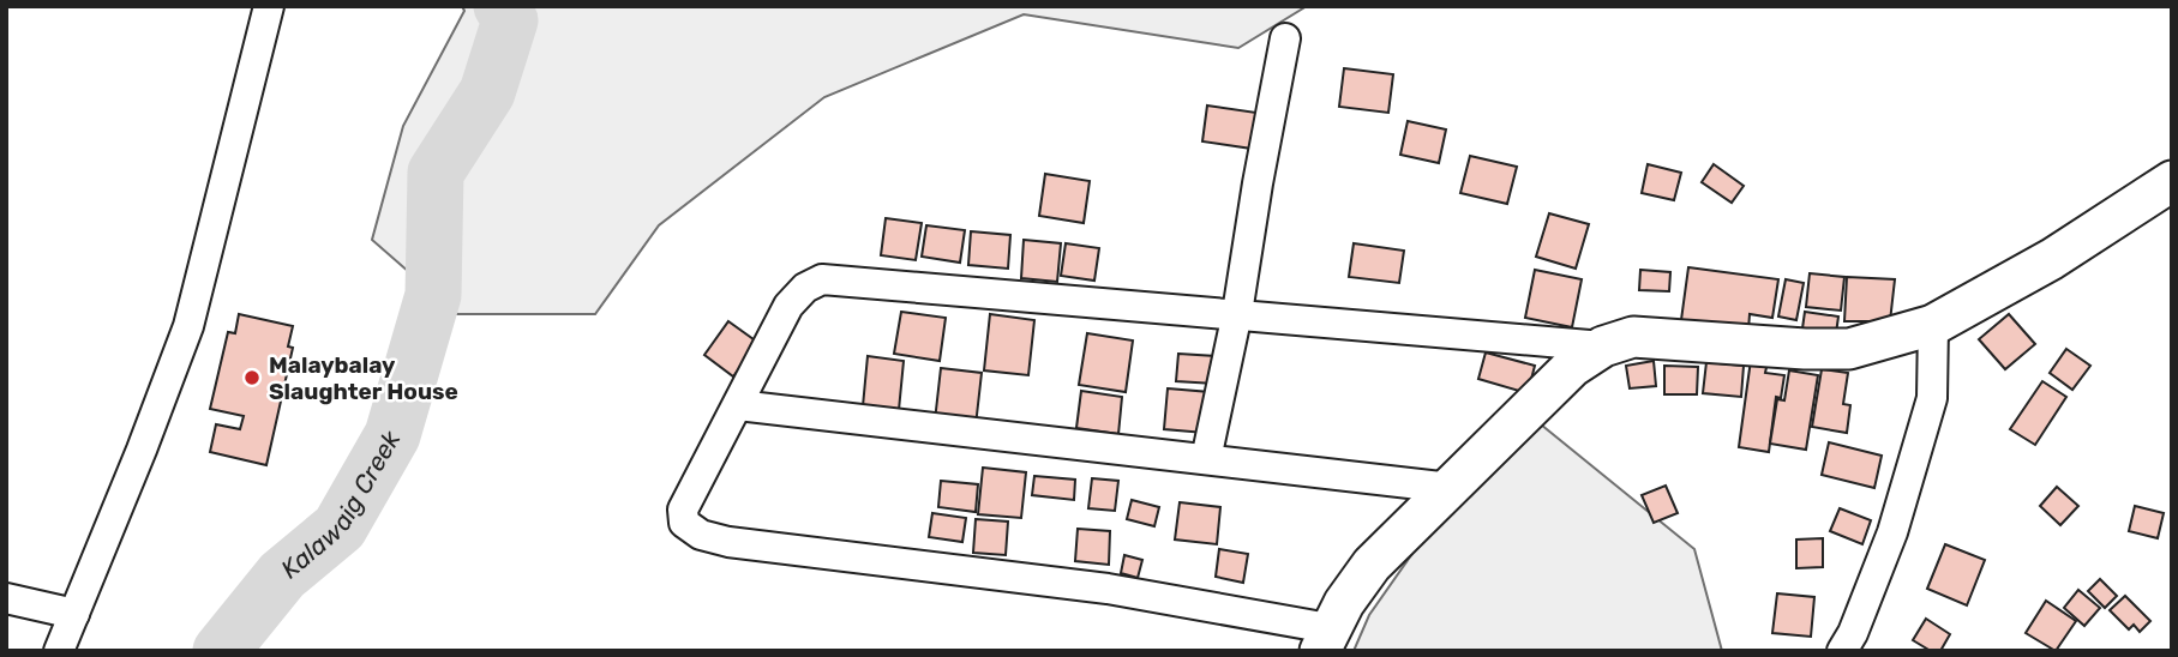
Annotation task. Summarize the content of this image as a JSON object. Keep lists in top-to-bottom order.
{
  "water": ["Kalawaig Creek"],
  "places": ["Malaybalay Slaughter House"]
}
